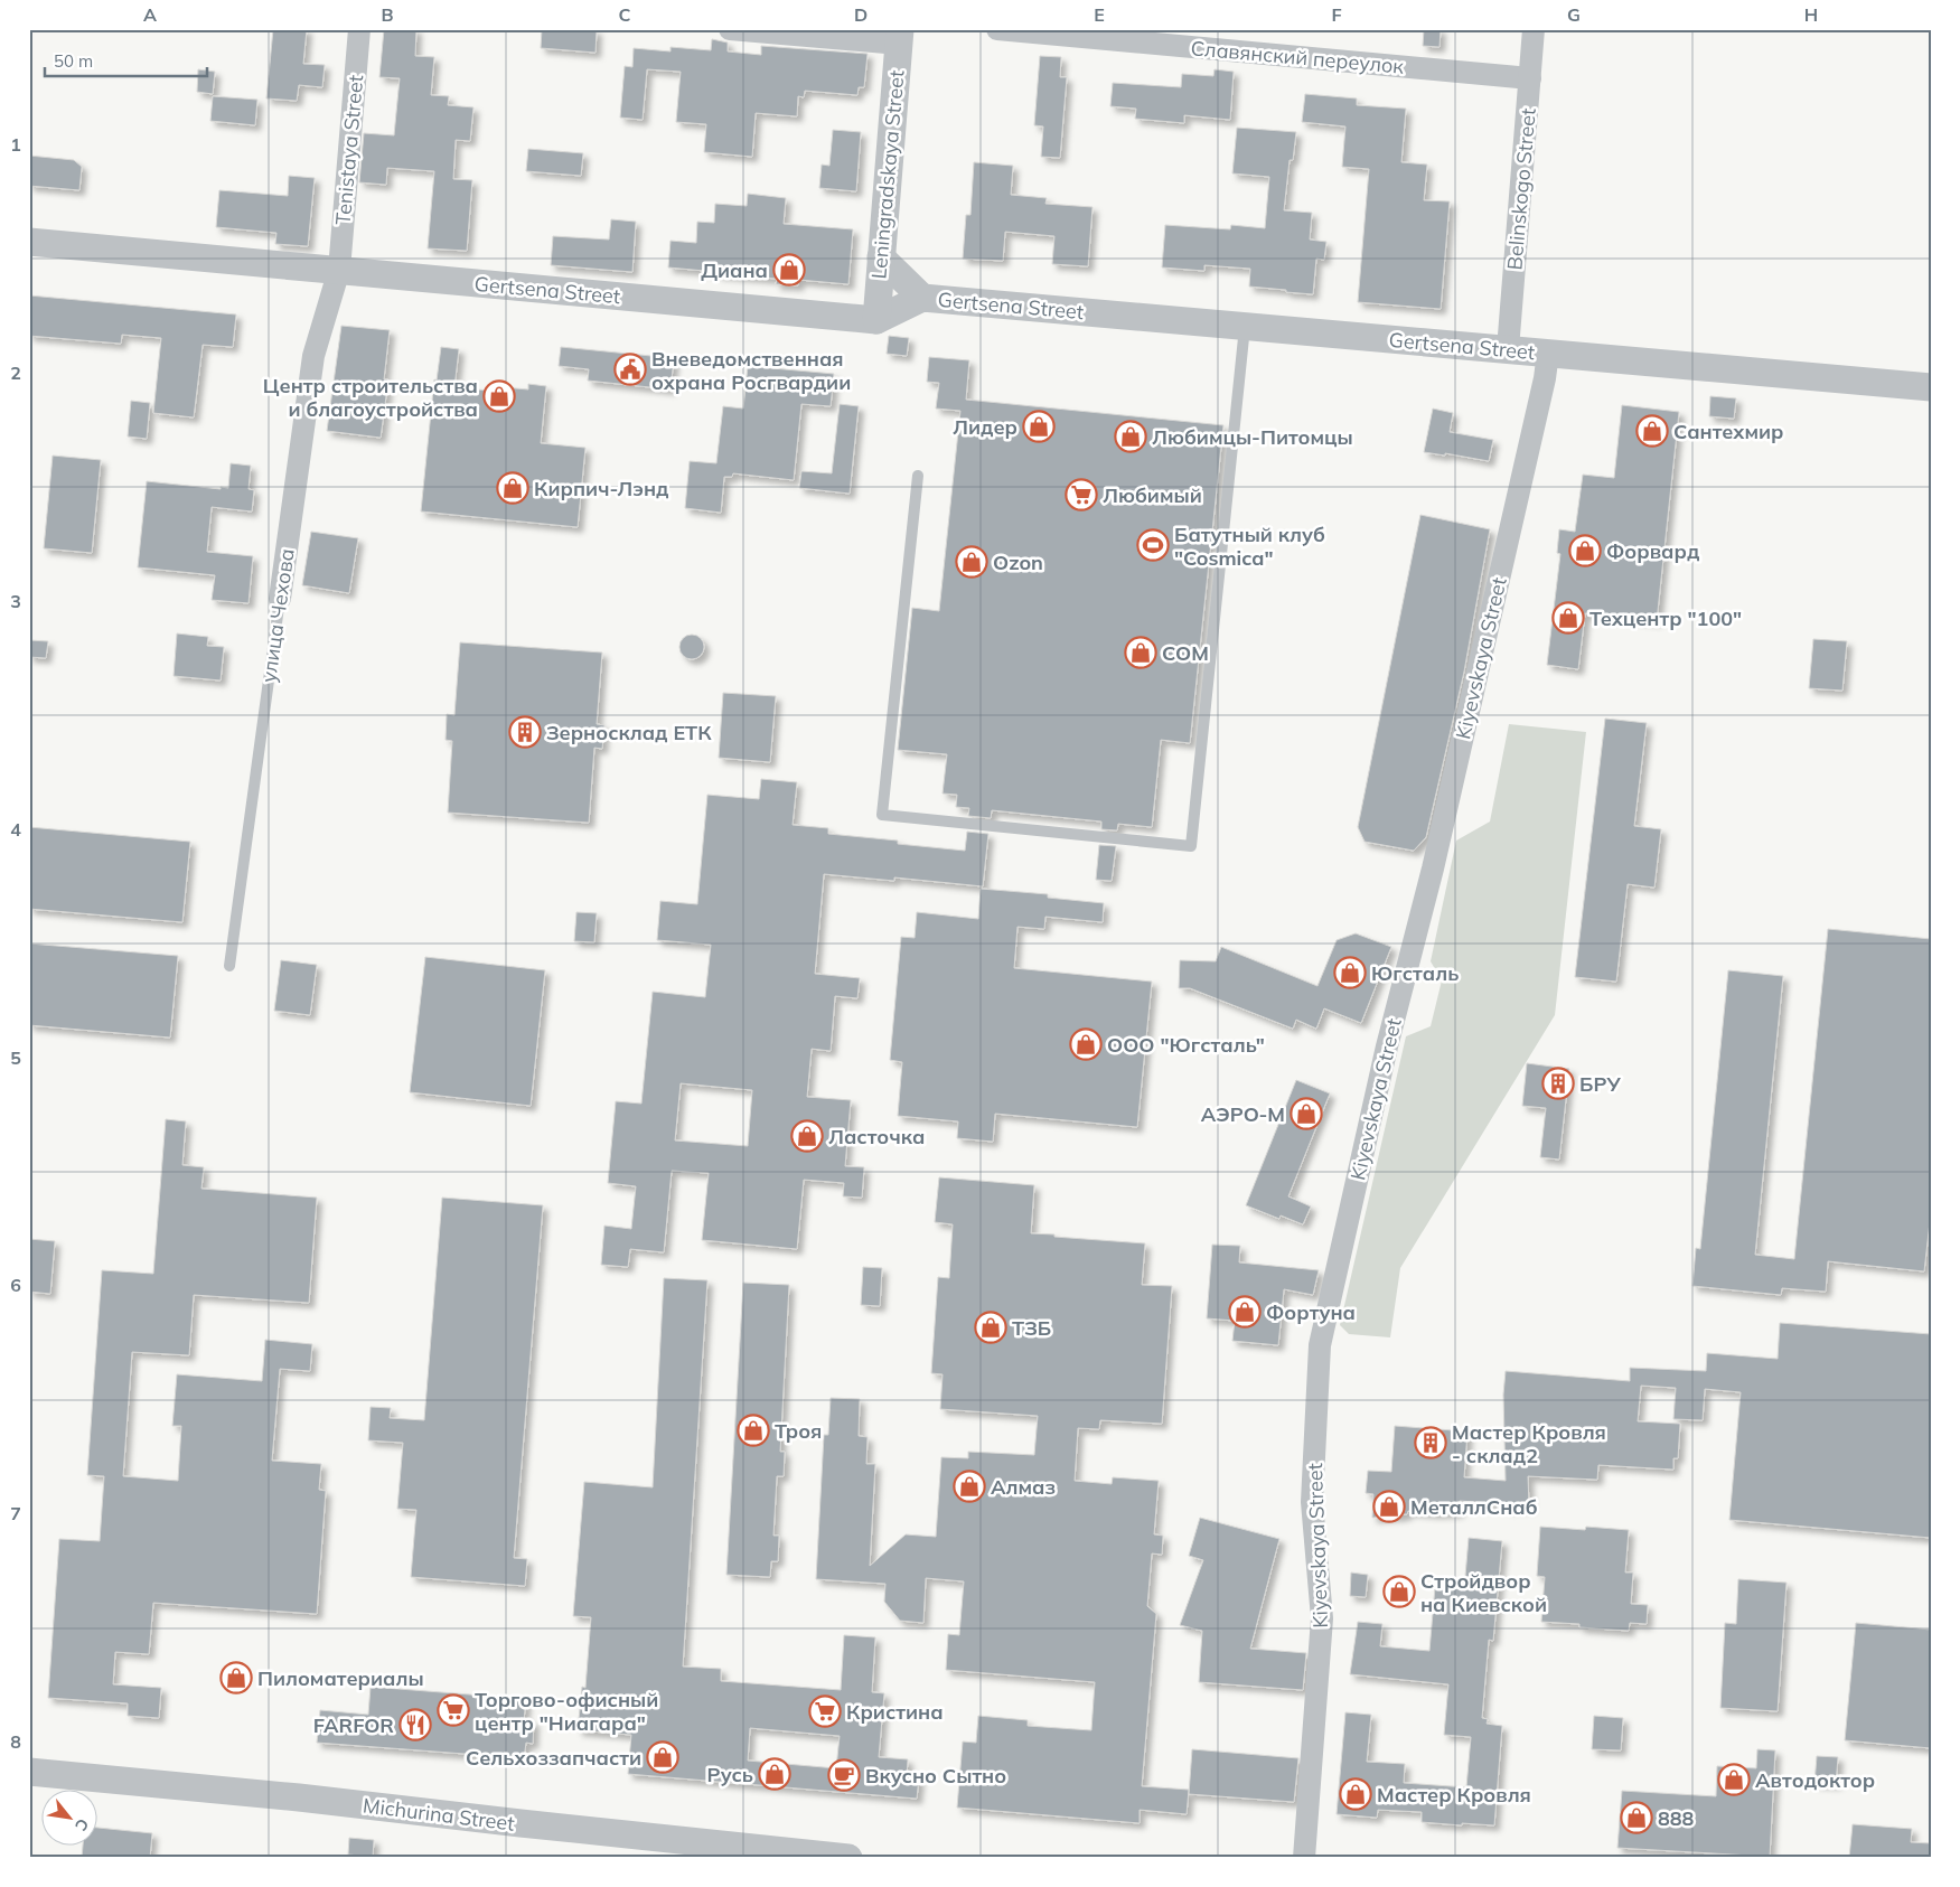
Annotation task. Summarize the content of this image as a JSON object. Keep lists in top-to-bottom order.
{
  "streets": {
    "street": [
      "Славянский переулок",
      "Tenistaya Street",
      "Leningradskaya Street",
      "Belinskogo Street",
      "Gertsena Street",
      "улица Чехова",
      "Kiyevskaya Street",
      "Michurina Street"
    ]
  },
  "crossings": [
    ["Славянский переулок", "Belinskogo Street"],
    ["Tenistaya Street", "Gertsena Street"],
    ["Tenistaya Street", "улица Чехова"],
    ["Leningradskaya Street", "Gertsena Street"],
    ["Belinskogo Street", "Gertsena Street"],
    ["Gertsena Street", "улица Чехова"],
    ["Gertsena Street", "Kiyevskaya Street"]
  ],
  "places": {
    "shop": [
      "Диана",
      "Центр строительства и благоустройства",
      "Лидер",
      "Сантехмир",
      "Любимцы-Питомцы",
      "Кирпич-Лэнд",
      "Форвард",
      "Ozon",
      "Техцентр \"100\"",
      "СОМ",
      "Югсталь",
      "ООО \"Югсталь\"",
      "АЭРО-М",
      "Ласточка",
      "Фортуна",
      "ТЗБ",
      "Троя",
      "Алмаз",
      "МеталлСнаб",
      "Стройдвор на Киевской",
      "Пиломатериалы",
      "Сельхоззапчасти",
      "Русь",
      "Автодоктор",
      "Мастер Кровля",
      "888"
    ],
    "public building": ["Вневедомственная охрана Росгвардии"],
    "supermarket": ["Любимый", "Торгово-офисный центр \"Ниагара\"", "Кристина"],
    "sports": ["Батутный клуб \"Cosmica\""],
    "building": ["Зерносклад ЕТК", "БРУ", "Мастер Кровля - склад2"],
    "restaurant": ["FARFOR"],
    "cafe": ["Вкусно Сытно"]
  },
  "scale_bar": "50 m",
  "north": "bottom right",
  "grid": {
    "columns": [
      "A",
      "B",
      "C",
      "D",
      "E",
      "F",
      "G",
      "H"
    ],
    "rows": [
      "1",
      "2",
      "3",
      "4",
      "5",
      "6",
      "7",
      "8"
    ]
  }
}
